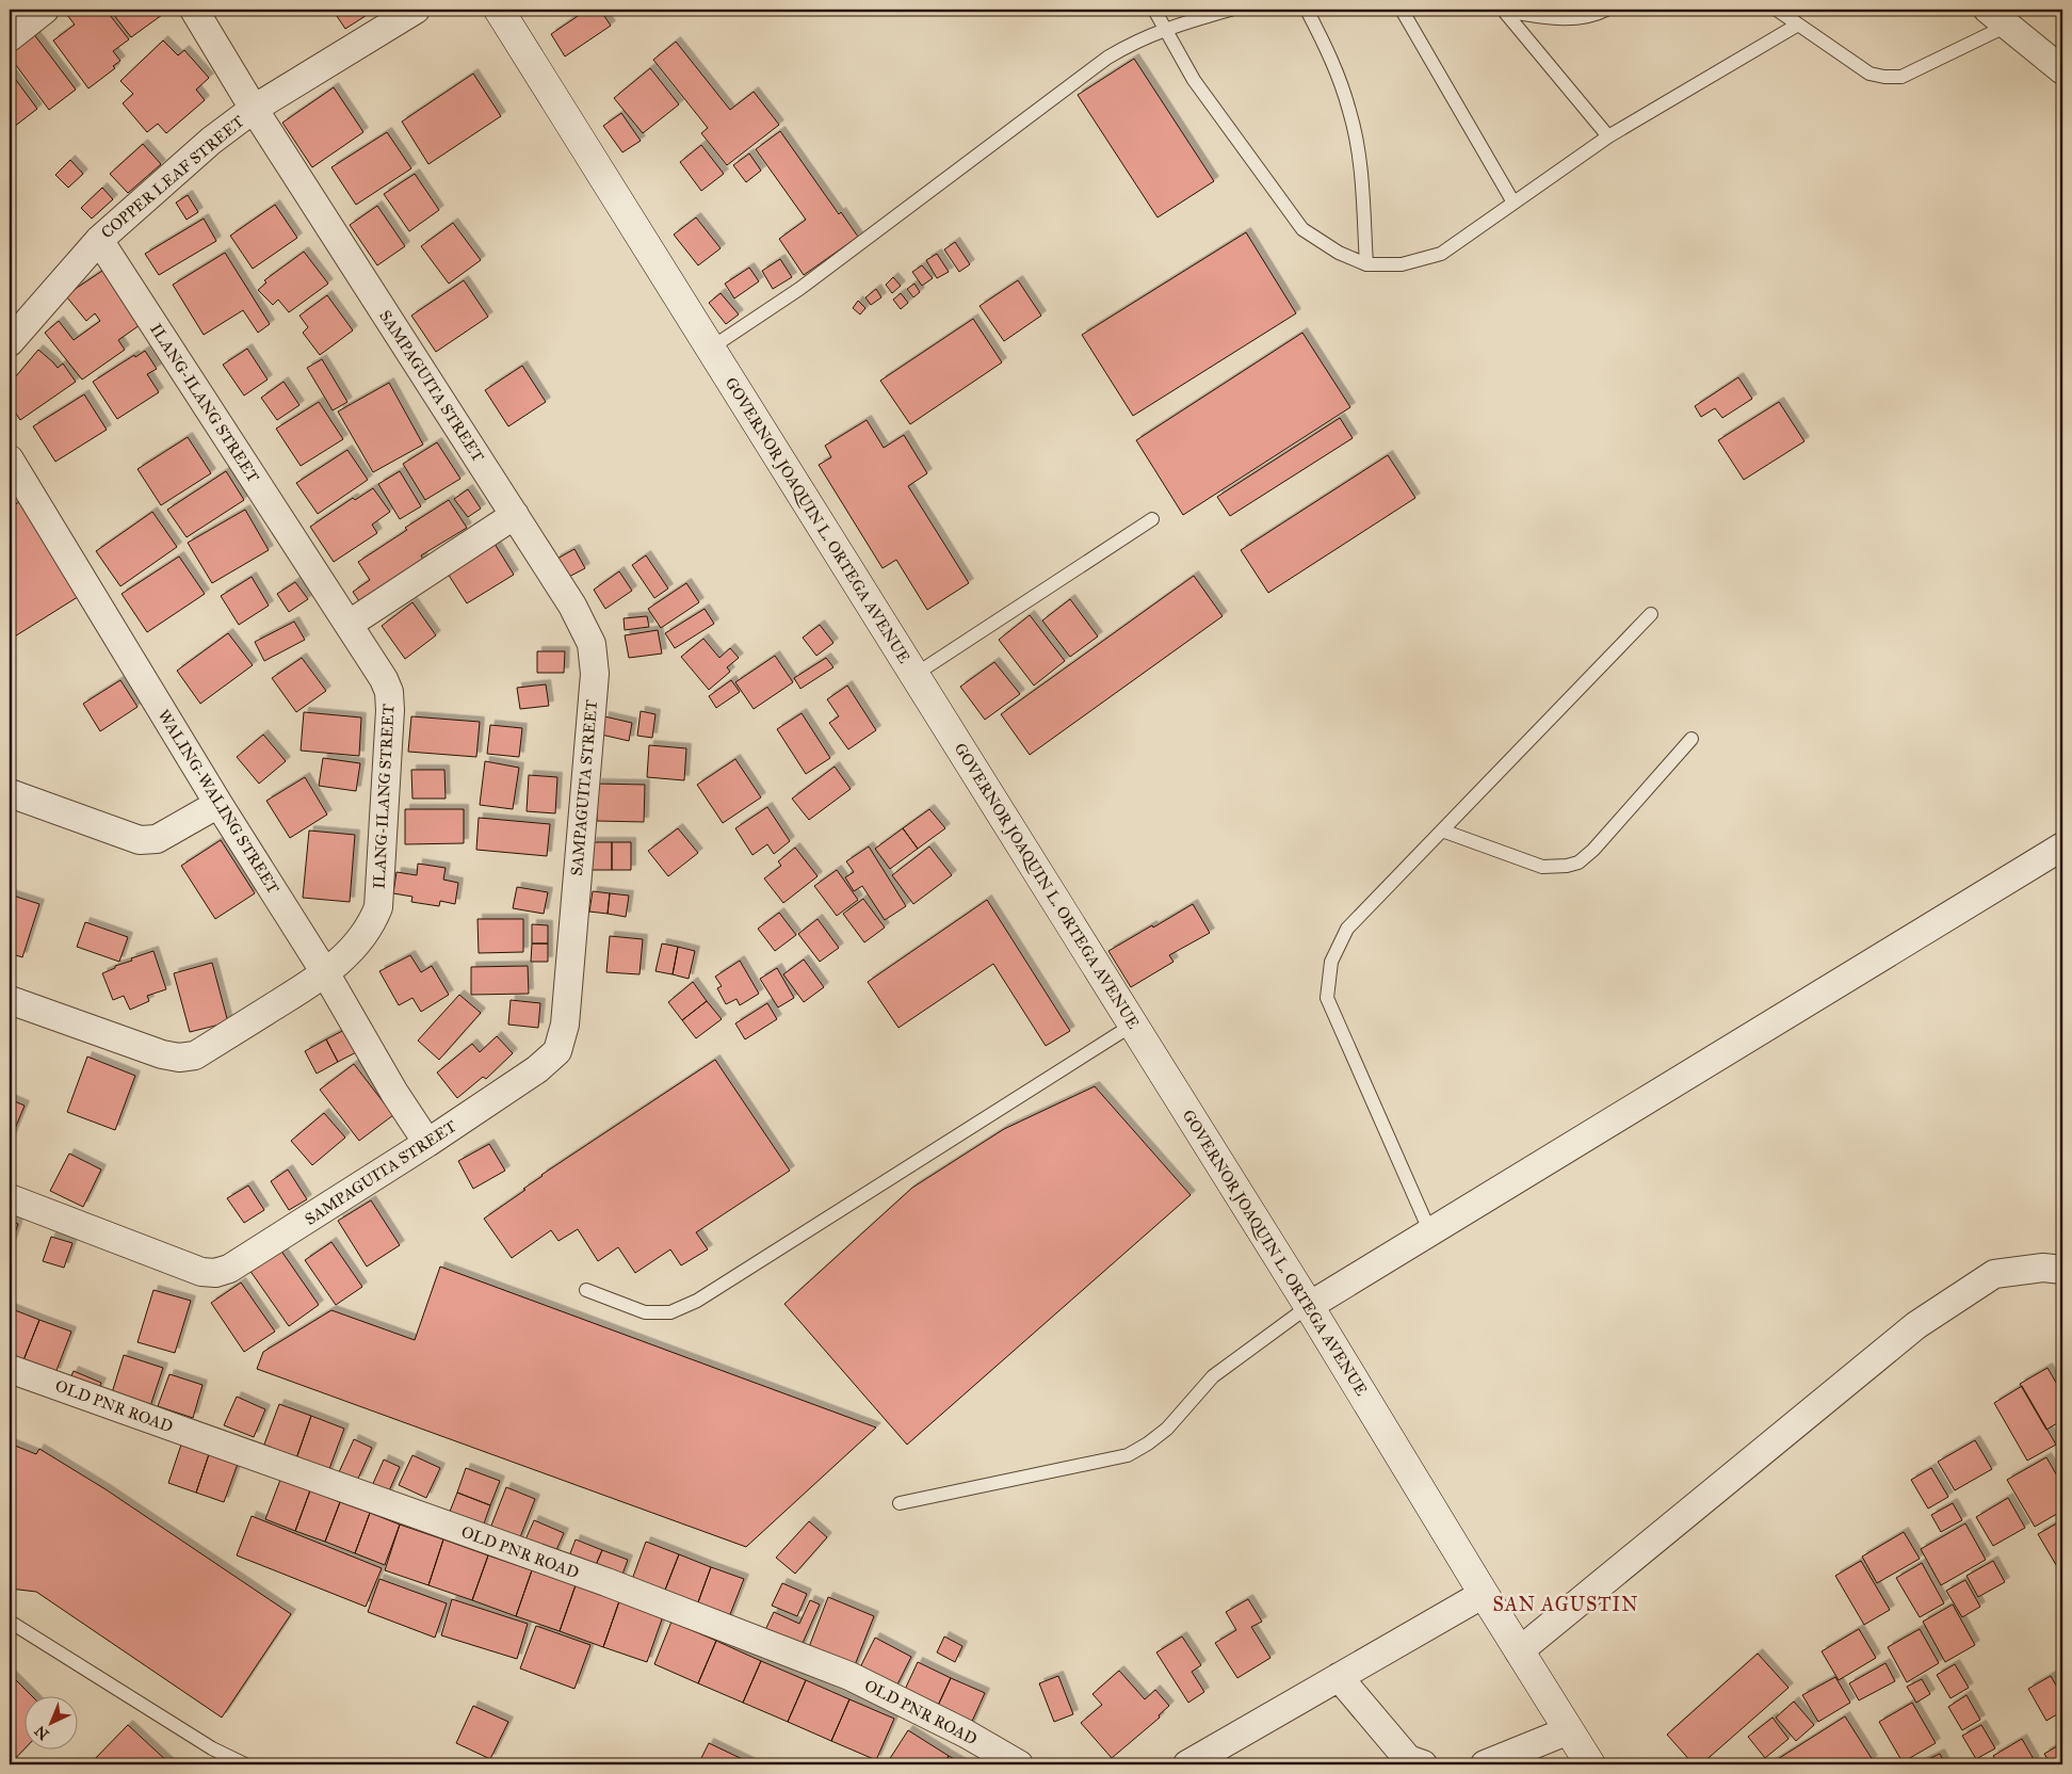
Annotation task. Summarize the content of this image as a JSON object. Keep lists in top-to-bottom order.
{
  "streets": {
    "street": [
      "COPPER LEAF STREET",
      "SAMPAGUITA STREET",
      "ILANG-ILANG STREET",
      "GOVERNOR JOAQUIN L. ORTEGA AVENUE",
      "WALING-WALING STREET",
      "OLD PNR ROAD"
    ]
  },
  "crossings": [
    ["COPPER LEAF STREET", "SAMPAGUITA STREET"],
    ["COPPER LEAF STREET", "ILANG-ILANG STREET"],
    ["SAMPAGUITA STREET", "WALING-WALING STREET"],
    ["ILANG-ILANG STREET", "WALING-WALING STREET"]
  ],
  "districts": ["SAN AGUSTIN"],
  "north": "bottom left"
}
